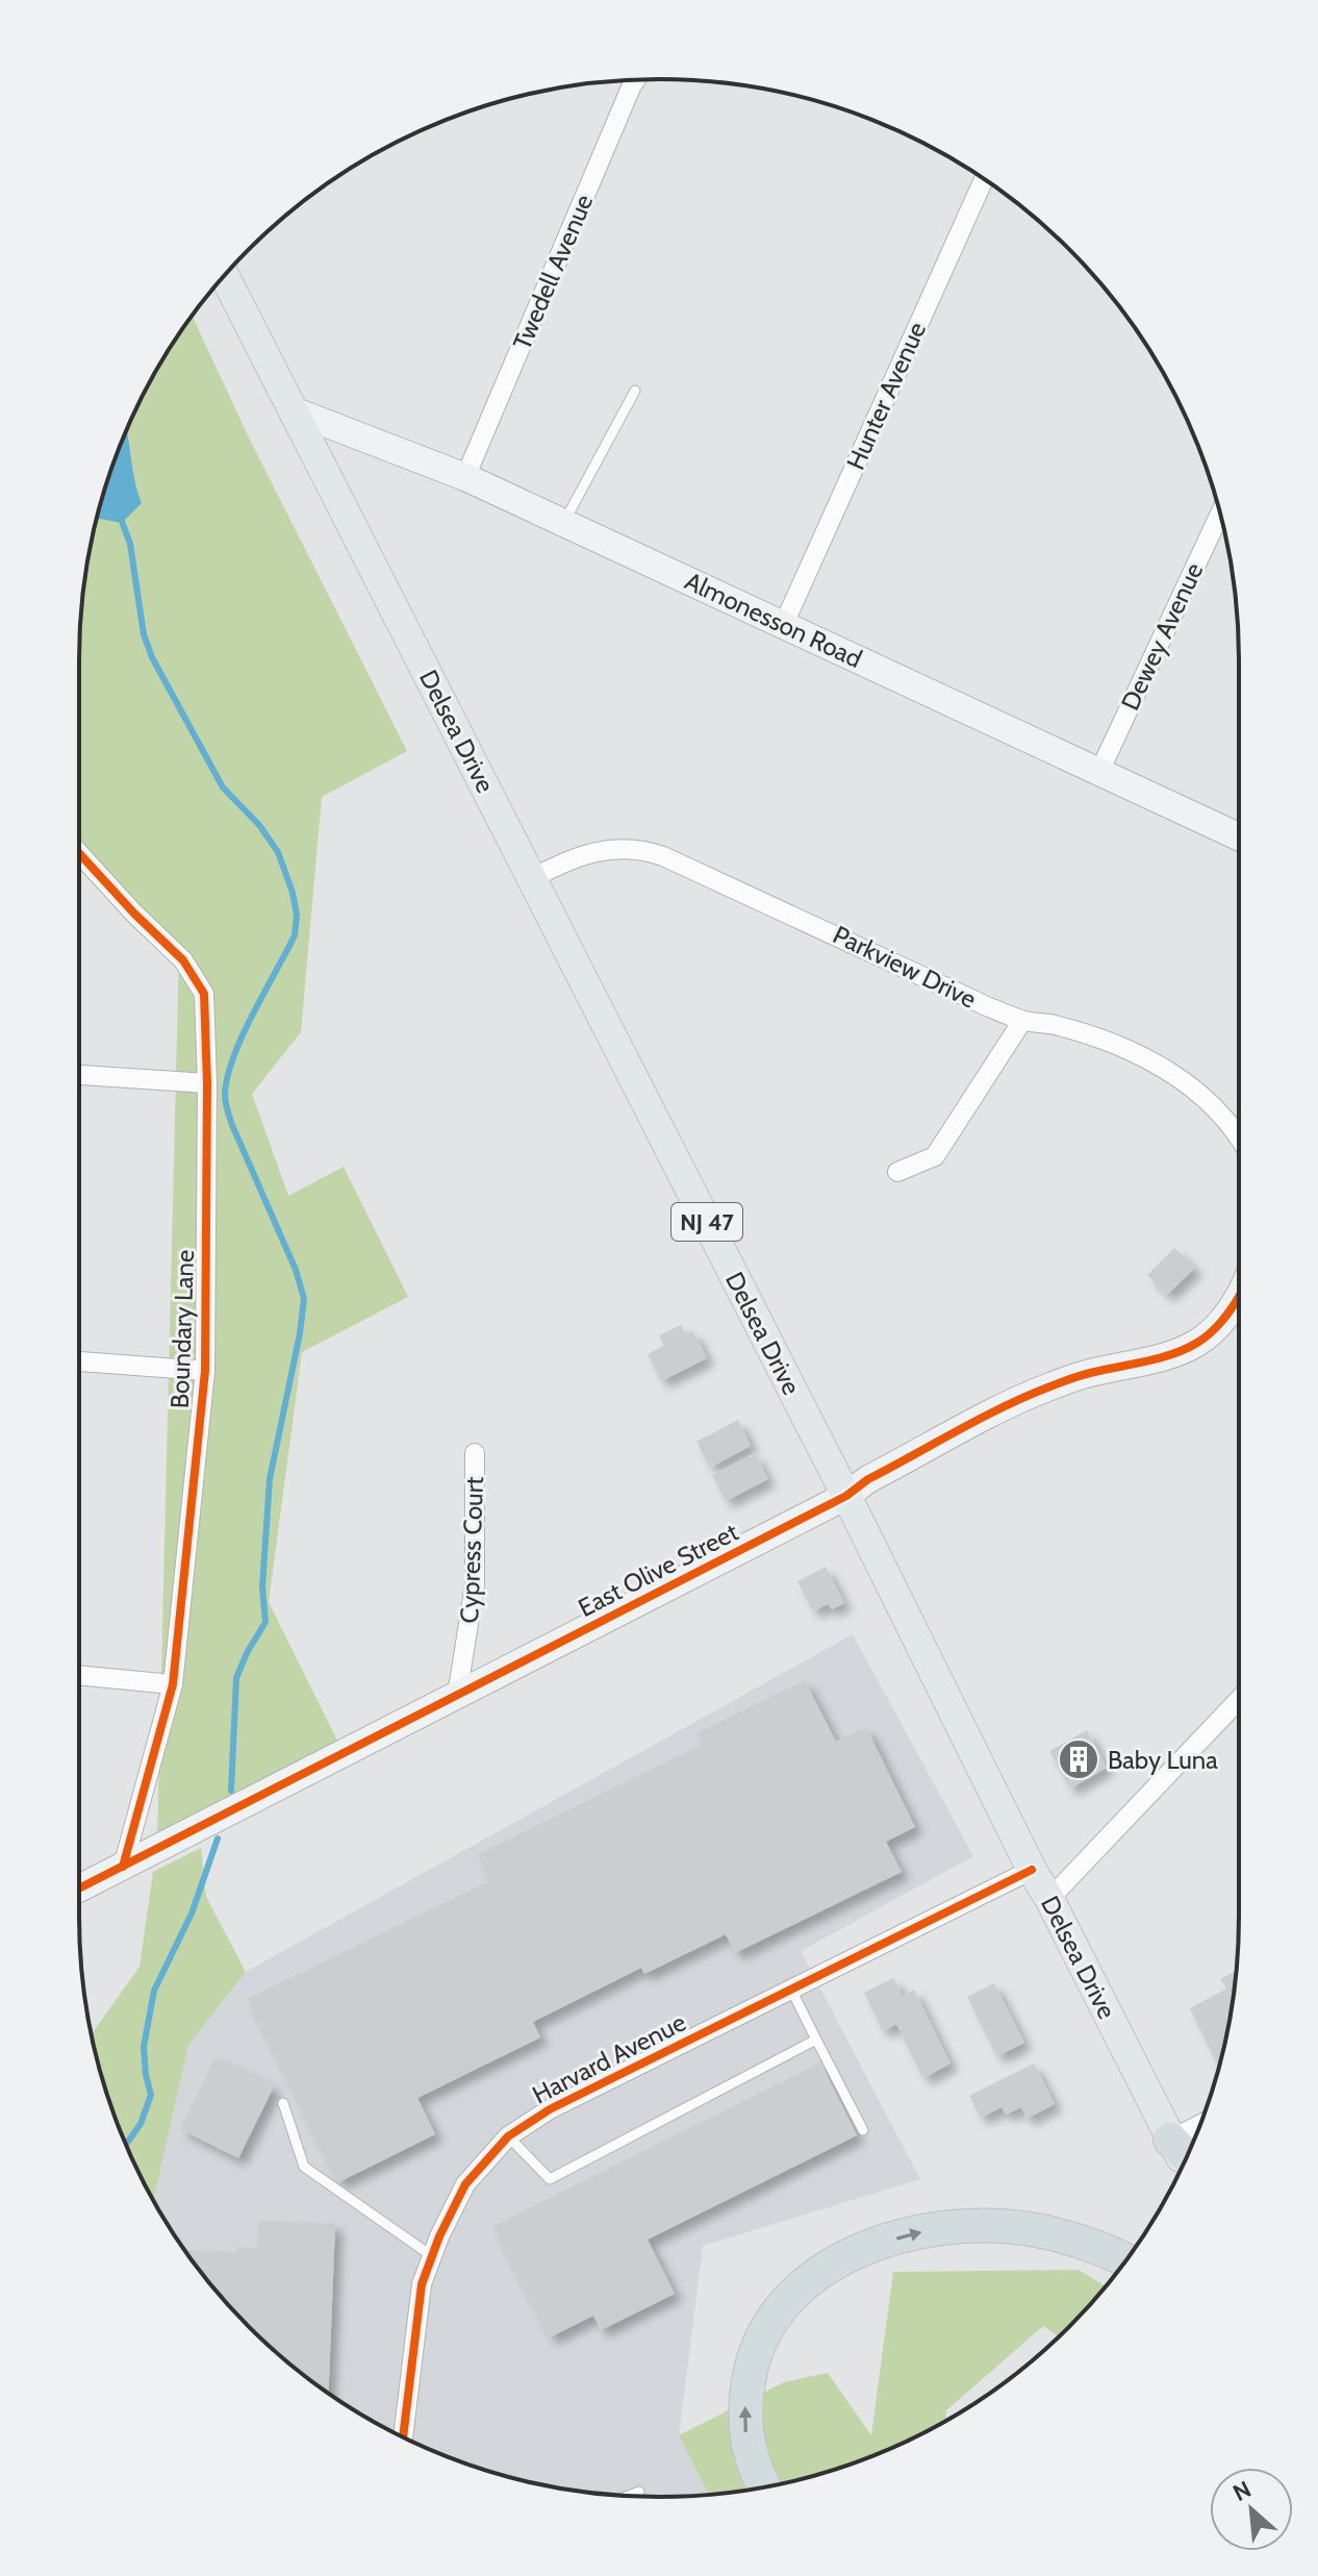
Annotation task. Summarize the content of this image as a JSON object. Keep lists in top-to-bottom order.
{
  "streets": {
    "main road": ["Delsea Drive", "NJ 47"],
    "street": [
      "Twedell Avenue",
      "Hunter Avenue",
      "Almonesson Road",
      "Dewey Avenue",
      "Parkview Drive",
      "Boundary Lane",
      "Cypress Court",
      "East Olive Street",
      "Harvard Avenue"
    ]
  },
  "crossings": [
    ["Twedell Avenue", "Almonesson Road"],
    ["Hunter Avenue", "Almonesson Road"],
    ["Almonesson Road", "Dewey Avenue"],
    ["Almonesson Road", "Delsea Drive"],
    ["Delsea Drive", "Parkview Drive"],
    ["Delsea Drive", "East Olive Street"],
    ["Delsea Drive", "Harvard Avenue"],
    ["Boundary Lane", "East Olive Street"],
    ["Cypress Court", "East Olive Street"]
  ],
  "places": {
    "building": ["Baby Luna"]
  },
  "north": "top left"
}
